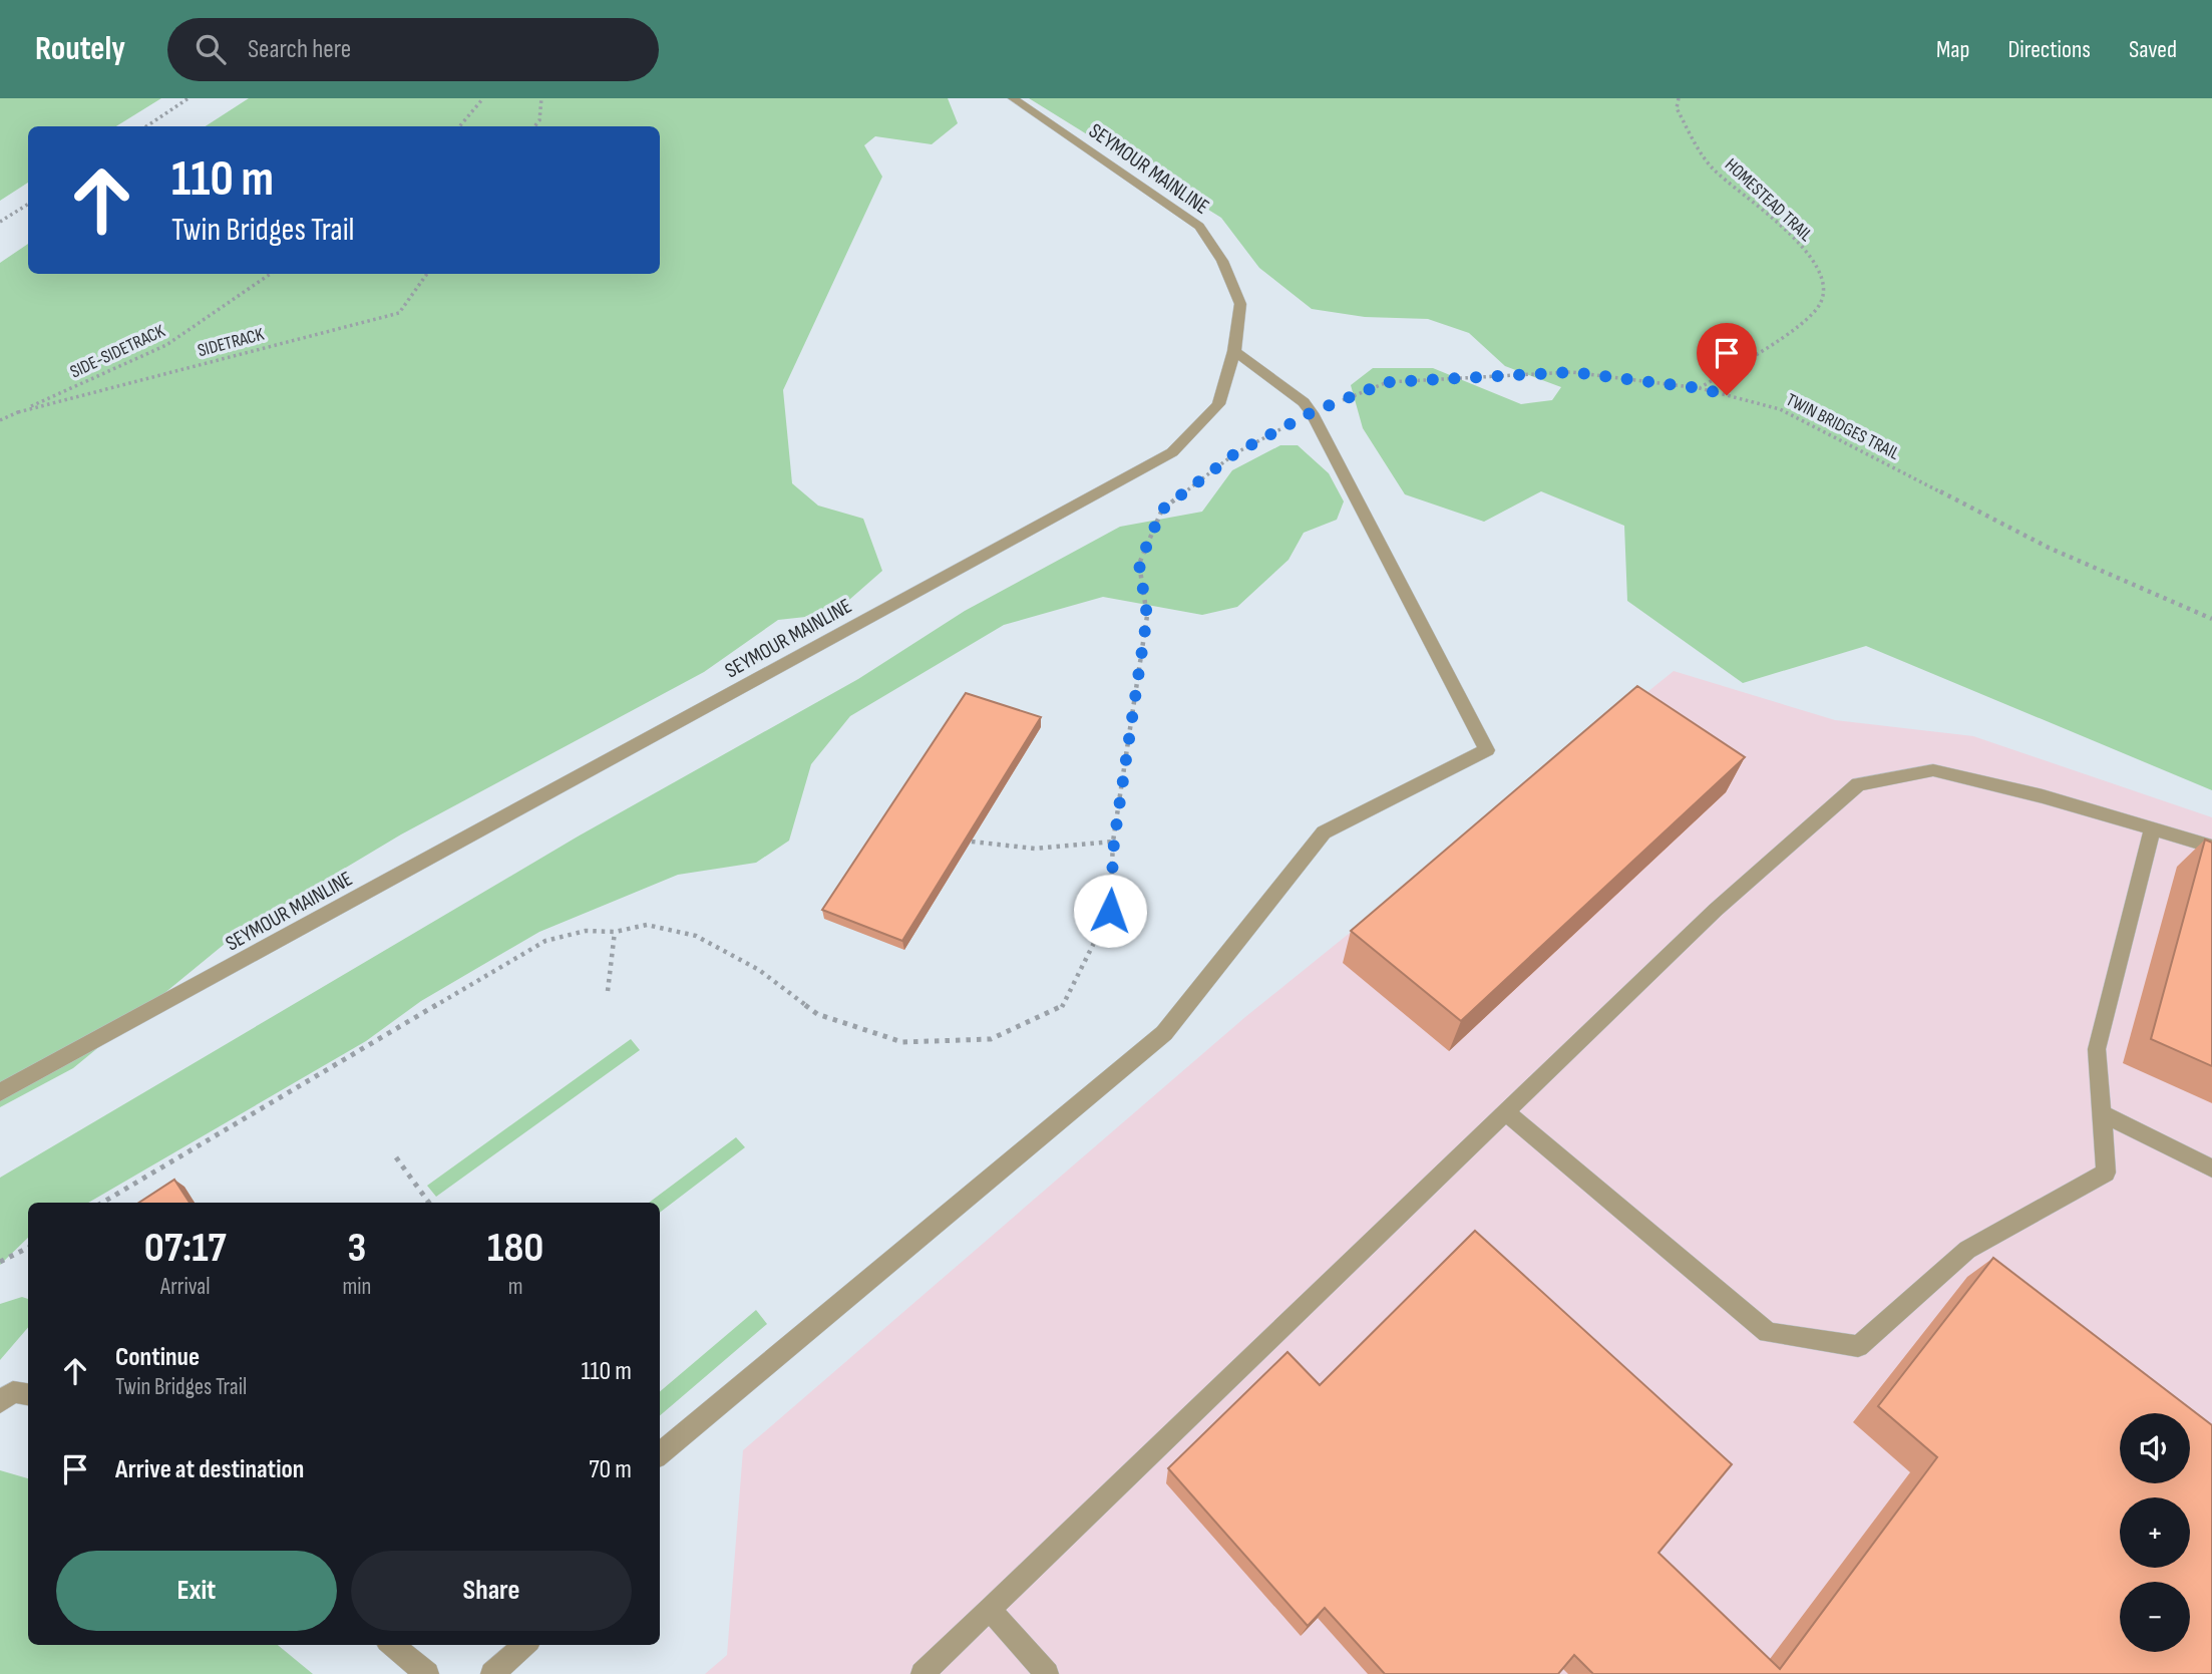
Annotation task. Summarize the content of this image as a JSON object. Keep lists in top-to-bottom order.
{
  "streets": {
    "lane": ["SEYMOUR MAINLINE"],
    "path": [
      "HOMESTEAD TRAIL",
      "SIDETRACK",
      "SIDE-SIDETRACK",
      "TWIN BRIDGES TRAIL"
    ]
  },
  "crossings": [
    ["HOMESTEAD TRAIL", "TWIN BRIDGES TRAIL"],
    ["SIDETRACK", "SIDE-SIDETRACK"]
  ],
  "page": {
    "header": "Routely",
    "search": "Search here",
    "nav": ["Map", "Directions", "Saved"],
    "turn": ["110 m", "Twin Bridges Trail"],
    "eta": [
      "07:17",
      "Arrival",
      "3",
      "min",
      "180",
      "m"
    ],
    "list": [
      {
        "name": "Continue",
        "note": "Twin Bridges Trail",
        "value": "110 m"
      },
      {
        "name": "Arrive at destination",
        "value": "70 m"
      }
    ],
    "map_buttons": ["+", "−"],
    "buttons": ["Exit", "Share"]
  }
}
